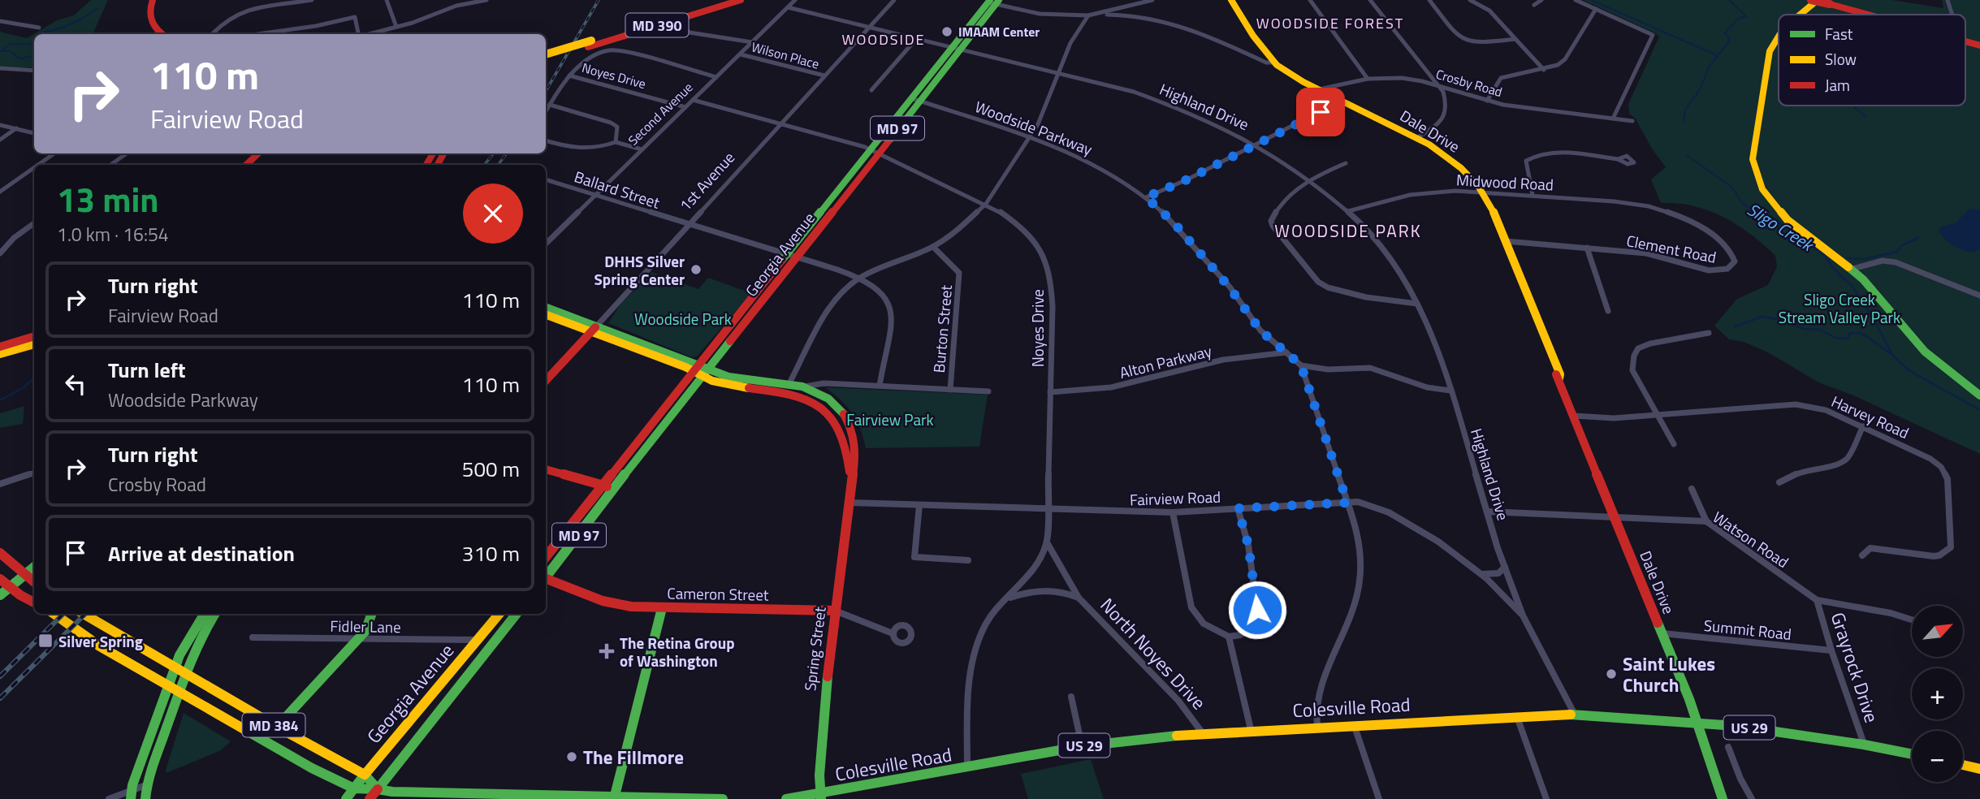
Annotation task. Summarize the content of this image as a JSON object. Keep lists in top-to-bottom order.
{
  "streets": {
    "main road": [
      "MD 390",
      "MD 97",
      "Dale Drive",
      "1st Avenue",
      "Georgia Avenue",
      "Cameron Street",
      "Spring Street",
      "Colesville Road",
      "MD 384",
      "US 29"
    ],
    "street": [
      "Wilson Place",
      "Noyes Drive",
      "Crosby Road",
      "Highland Drive",
      "Second Avenue",
      "Woodside Parkway",
      "Midwood Road",
      "Ballard Street",
      "Clement Road",
      "Burton Street",
      "Alton Parkway",
      "Harvey Road",
      "Fairview Road",
      "Watson Road",
      "Fidler Lane",
      "Summit Road",
      "North Noyes Drive",
      "Grayrock Drive"
    ]
  },
  "crossings": [
    ["Wilson Place", "Second Avenue"],
    ["Wilson Place", "1st Avenue"],
    ["Noyes Drive", "Second Avenue"],
    ["Noyes Drive", "1st Avenue"],
    ["Noyes Drive", "Georgia Avenue"],
    ["Noyes Drive", "Alton Parkway"],
    ["Noyes Drive", "Fairview Road"],
    ["Noyes Drive", "North Noyes Drive"],
    ["Noyes Drive", "Colesville Road"],
    ["Crosby Road", "Highland Drive"],
    ["Crosby Road", "Woodside Parkway"],
    ["Crosby Road", "Dale Drive"],
    ["Highland Drive", "Second Avenue"],
    ["Highland Drive", "1st Avenue"],
    ["Highland Drive", "Midwood Road"],
    ["Highland Drive", "Georgia Avenue"],
    ["Highland Drive", "Fairview Road"],
    ["Highland Drive", "Watson Road"],
    ["Highland Drive", "Colesville Road"],
    ["Second Avenue", "Ballard Street"],
    ["Woodside Parkway", "Georgia Avenue"],
    ["Woodside Parkway", "Alton Parkway"],
    ["Woodside Parkway", "Fairview Road"],
    ["Woodside Parkway", "Colesville Road"],
    ["Dale Drive", "Midwood Road"],
    ["Dale Drive", "Clement Road"],
    ["Dale Drive", "Harvey Road"],
    ["Dale Drive", "Watson Road"],
    ["Dale Drive", "Summit Road"],
    ["Dale Drive", "Colesville Road"],
    ["1st Avenue", "Ballard Street"],
    ["1st Avenue", "Spring Street"],
    ["Midwood Road", "Clement Road"],
    ["Ballard Street", "Georgia Avenue"],
    ["Georgia Avenue", "Fidler Lane"],
    ["Georgia Avenue", "Spring Street"],
    ["Georgia Avenue", "MD 384"],
    ["Fairview Road", "Spring Street"],
    ["Watson Road", "Grayrock Drive"],
    ["Cameron Street", "Spring Street"],
    ["Summit Road", "Grayrock Drive"],
    ["Spring Street", "Colesville Road"],
    ["North Noyes Drive", "Colesville Road"],
    ["Grayrock Drive", "Colesville Road"]
  ],
  "districts": ["WOODSIDE FOREST", "WOODSIDE", "WOODSIDE PARK"],
  "water": ["Sligo Creek"],
  "parks": ["Sligo Creek Stream Valley Park", "Woodside Park", "Fairview Park"],
  "places": {
    "other": [
      "IMAAM Center",
      "DHHS Silver Spring Center",
      "Saint Lukes Church",
      "The Fillmore"
    ],
    "transit": ["Silver Spring"],
    "health": ["The Retina Group of Washington"]
  },
  "legend": ["Fast", "Slow", "Jam"],
  "north": "top right",
  "page": {
    "turn": ["110 m", "Fairview Road"],
    "heading": ["13 min", "1.0 km · 16:54"],
    "list": [
      {
        "name": "Turn right",
        "note": "Fairview Road",
        "value": "110 m"
      },
      {
        "name": "Turn left",
        "note": "Woodside Parkway",
        "value": "110 m"
      },
      {
        "name": "Turn right",
        "note": "Crosby Road",
        "value": "500 m"
      },
      {
        "name": "Arrive at destination",
        "value": "310 m"
      }
    ],
    "map_buttons": ["+", "−"]
  }
}
